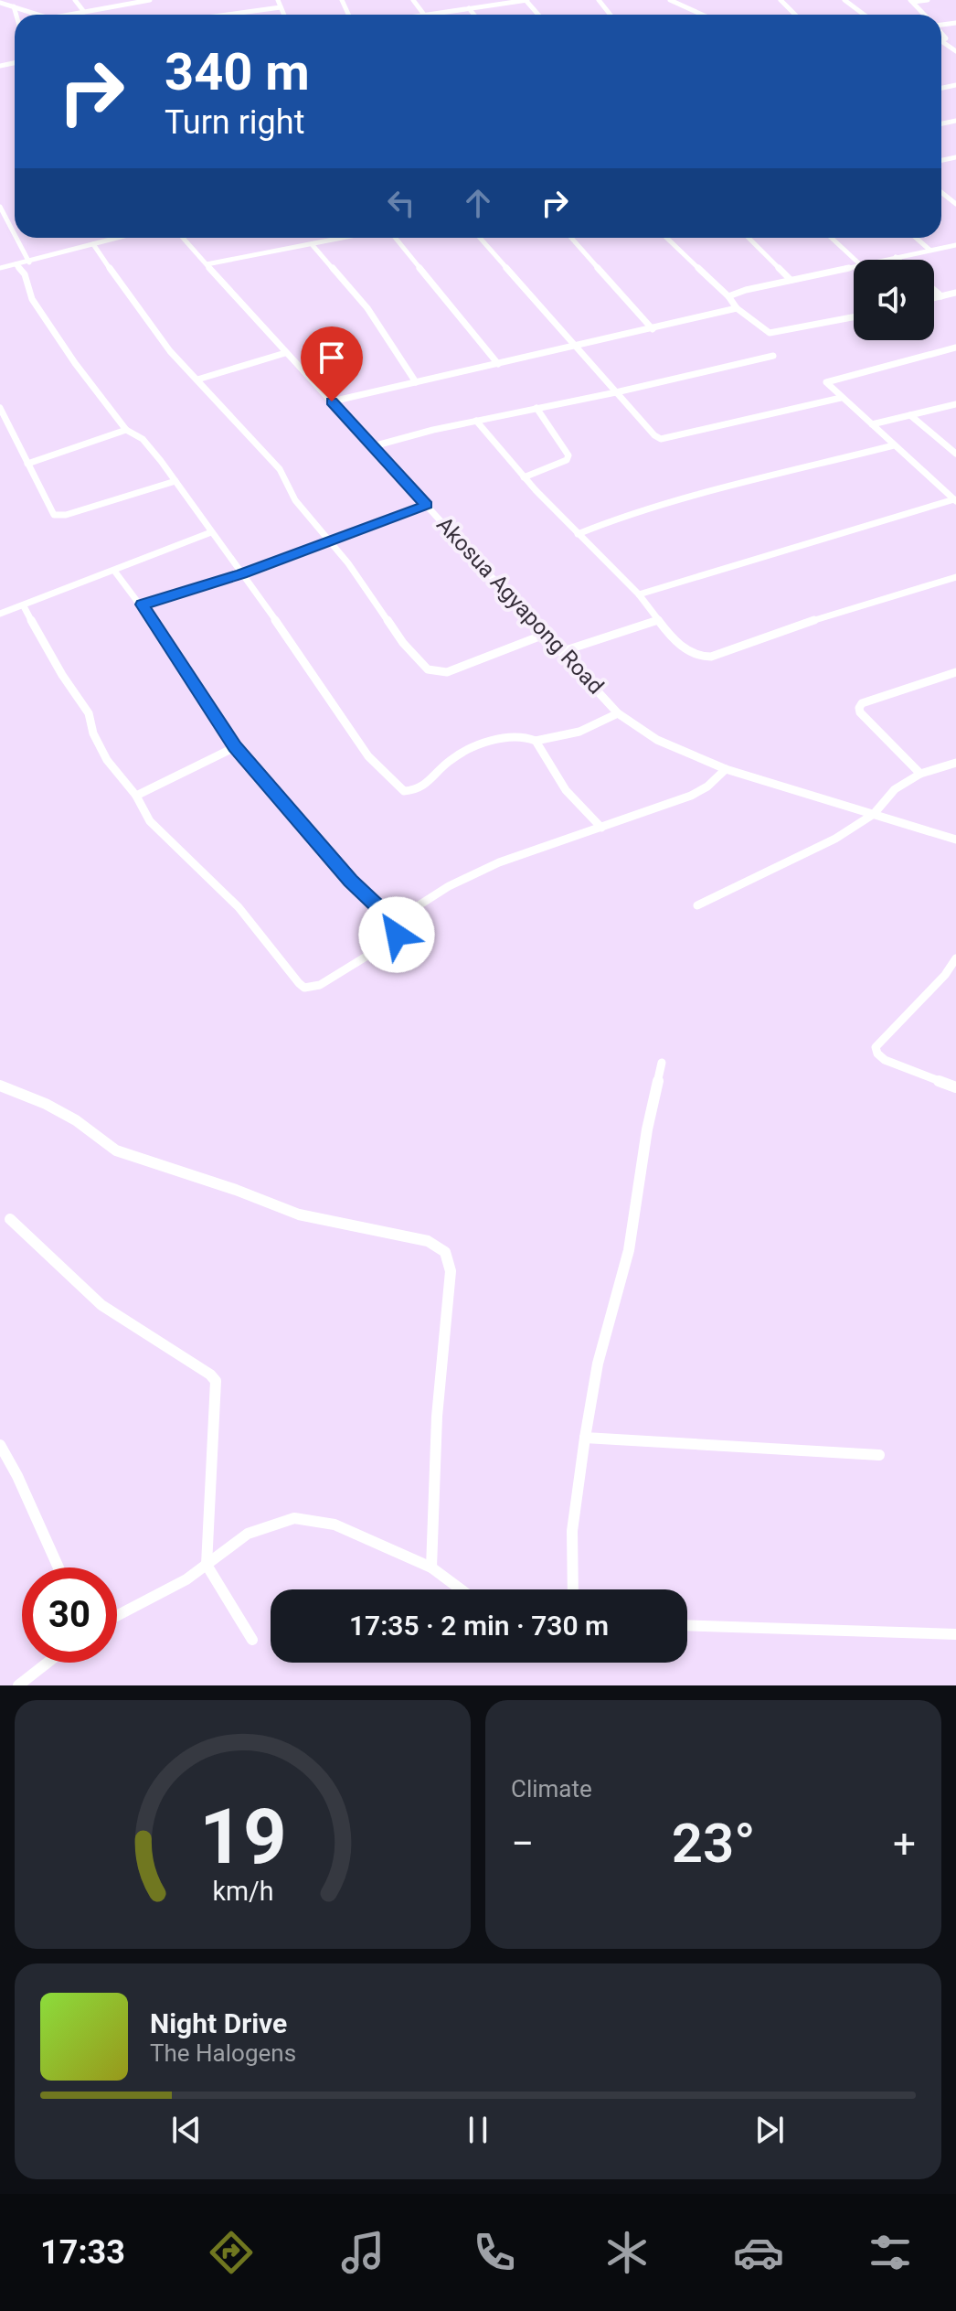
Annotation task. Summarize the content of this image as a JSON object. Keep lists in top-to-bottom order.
{
  "streets": {
    "street": ["Akosua Agyapong Road"]
  },
  "page": {
    "turn": ["340 m", "Turn right"],
    "limit": "30",
    "trip": "17:35 · 2 min · 730 m",
    "tile": "Climate",
    "heat": ["−", "23°", "+"],
    "song": ["Night Drive", "The Halogens"],
    "tabs": "17:33",
    "gauge": ["19", "km/h"]
  }
}
